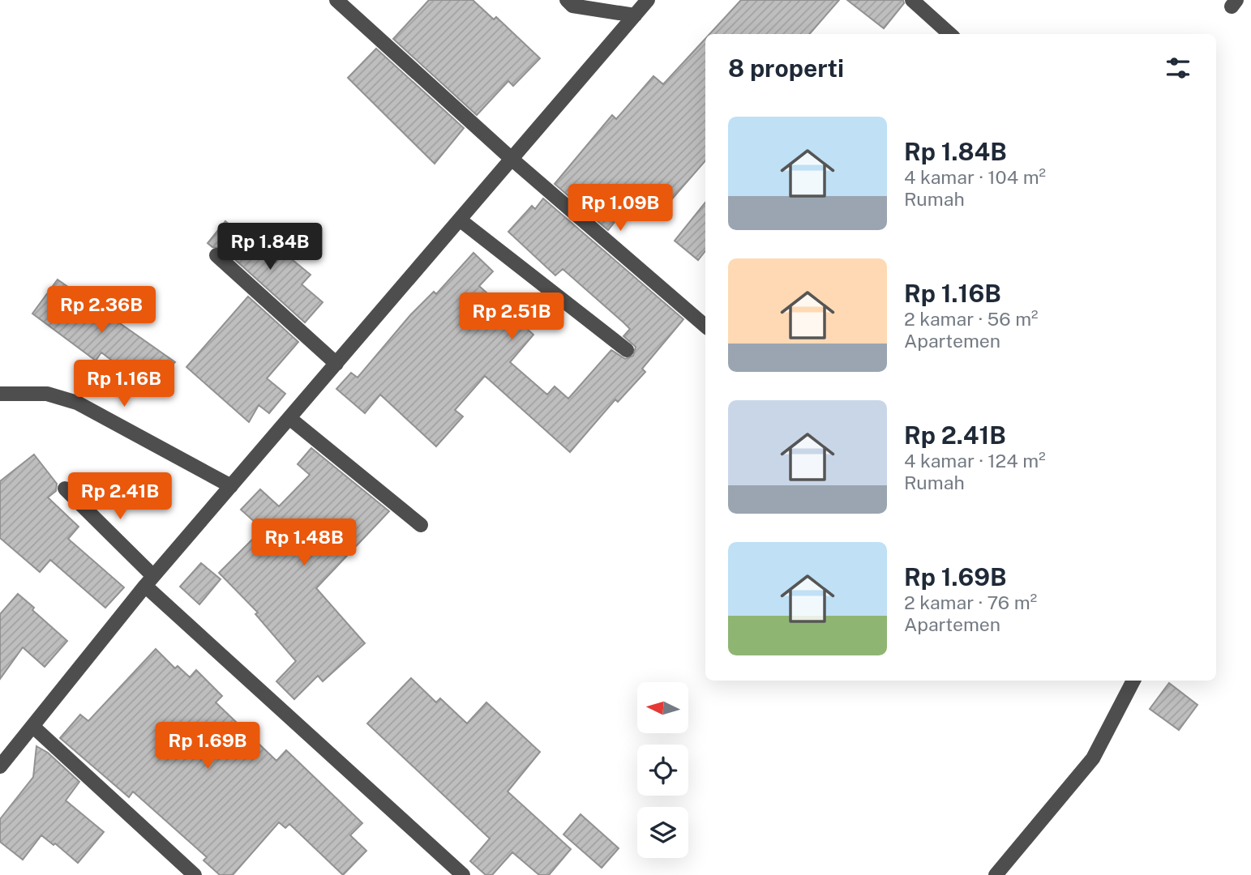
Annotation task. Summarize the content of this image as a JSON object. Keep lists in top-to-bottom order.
{
  "north": "left",
  "page": {
    "heading": "8 properti",
    "list": [
      {
        "name": "Rp 1.84B",
        "note": "4 kamar · 104 m² · Rumah"
      },
      {
        "name": "Rp 1.16B",
        "note": "2 kamar · 56 m² · Apartemen"
      },
      {
        "name": "Rp 2.41B",
        "note": "4 kamar · 124 m² · Rumah"
      },
      {
        "name": "Rp 1.69B",
        "note": "2 kamar · 76 m² · Apartemen"
      }
    ],
    "price": [
      "Rp 1.09B",
      "Rp 1.84B",
      "Rp 2.36B",
      "Rp 2.51B",
      "Rp 1.16B",
      "Rp 2.41B",
      "Rp 1.48B",
      "Rp 1.69B"
    ]
  }
}
